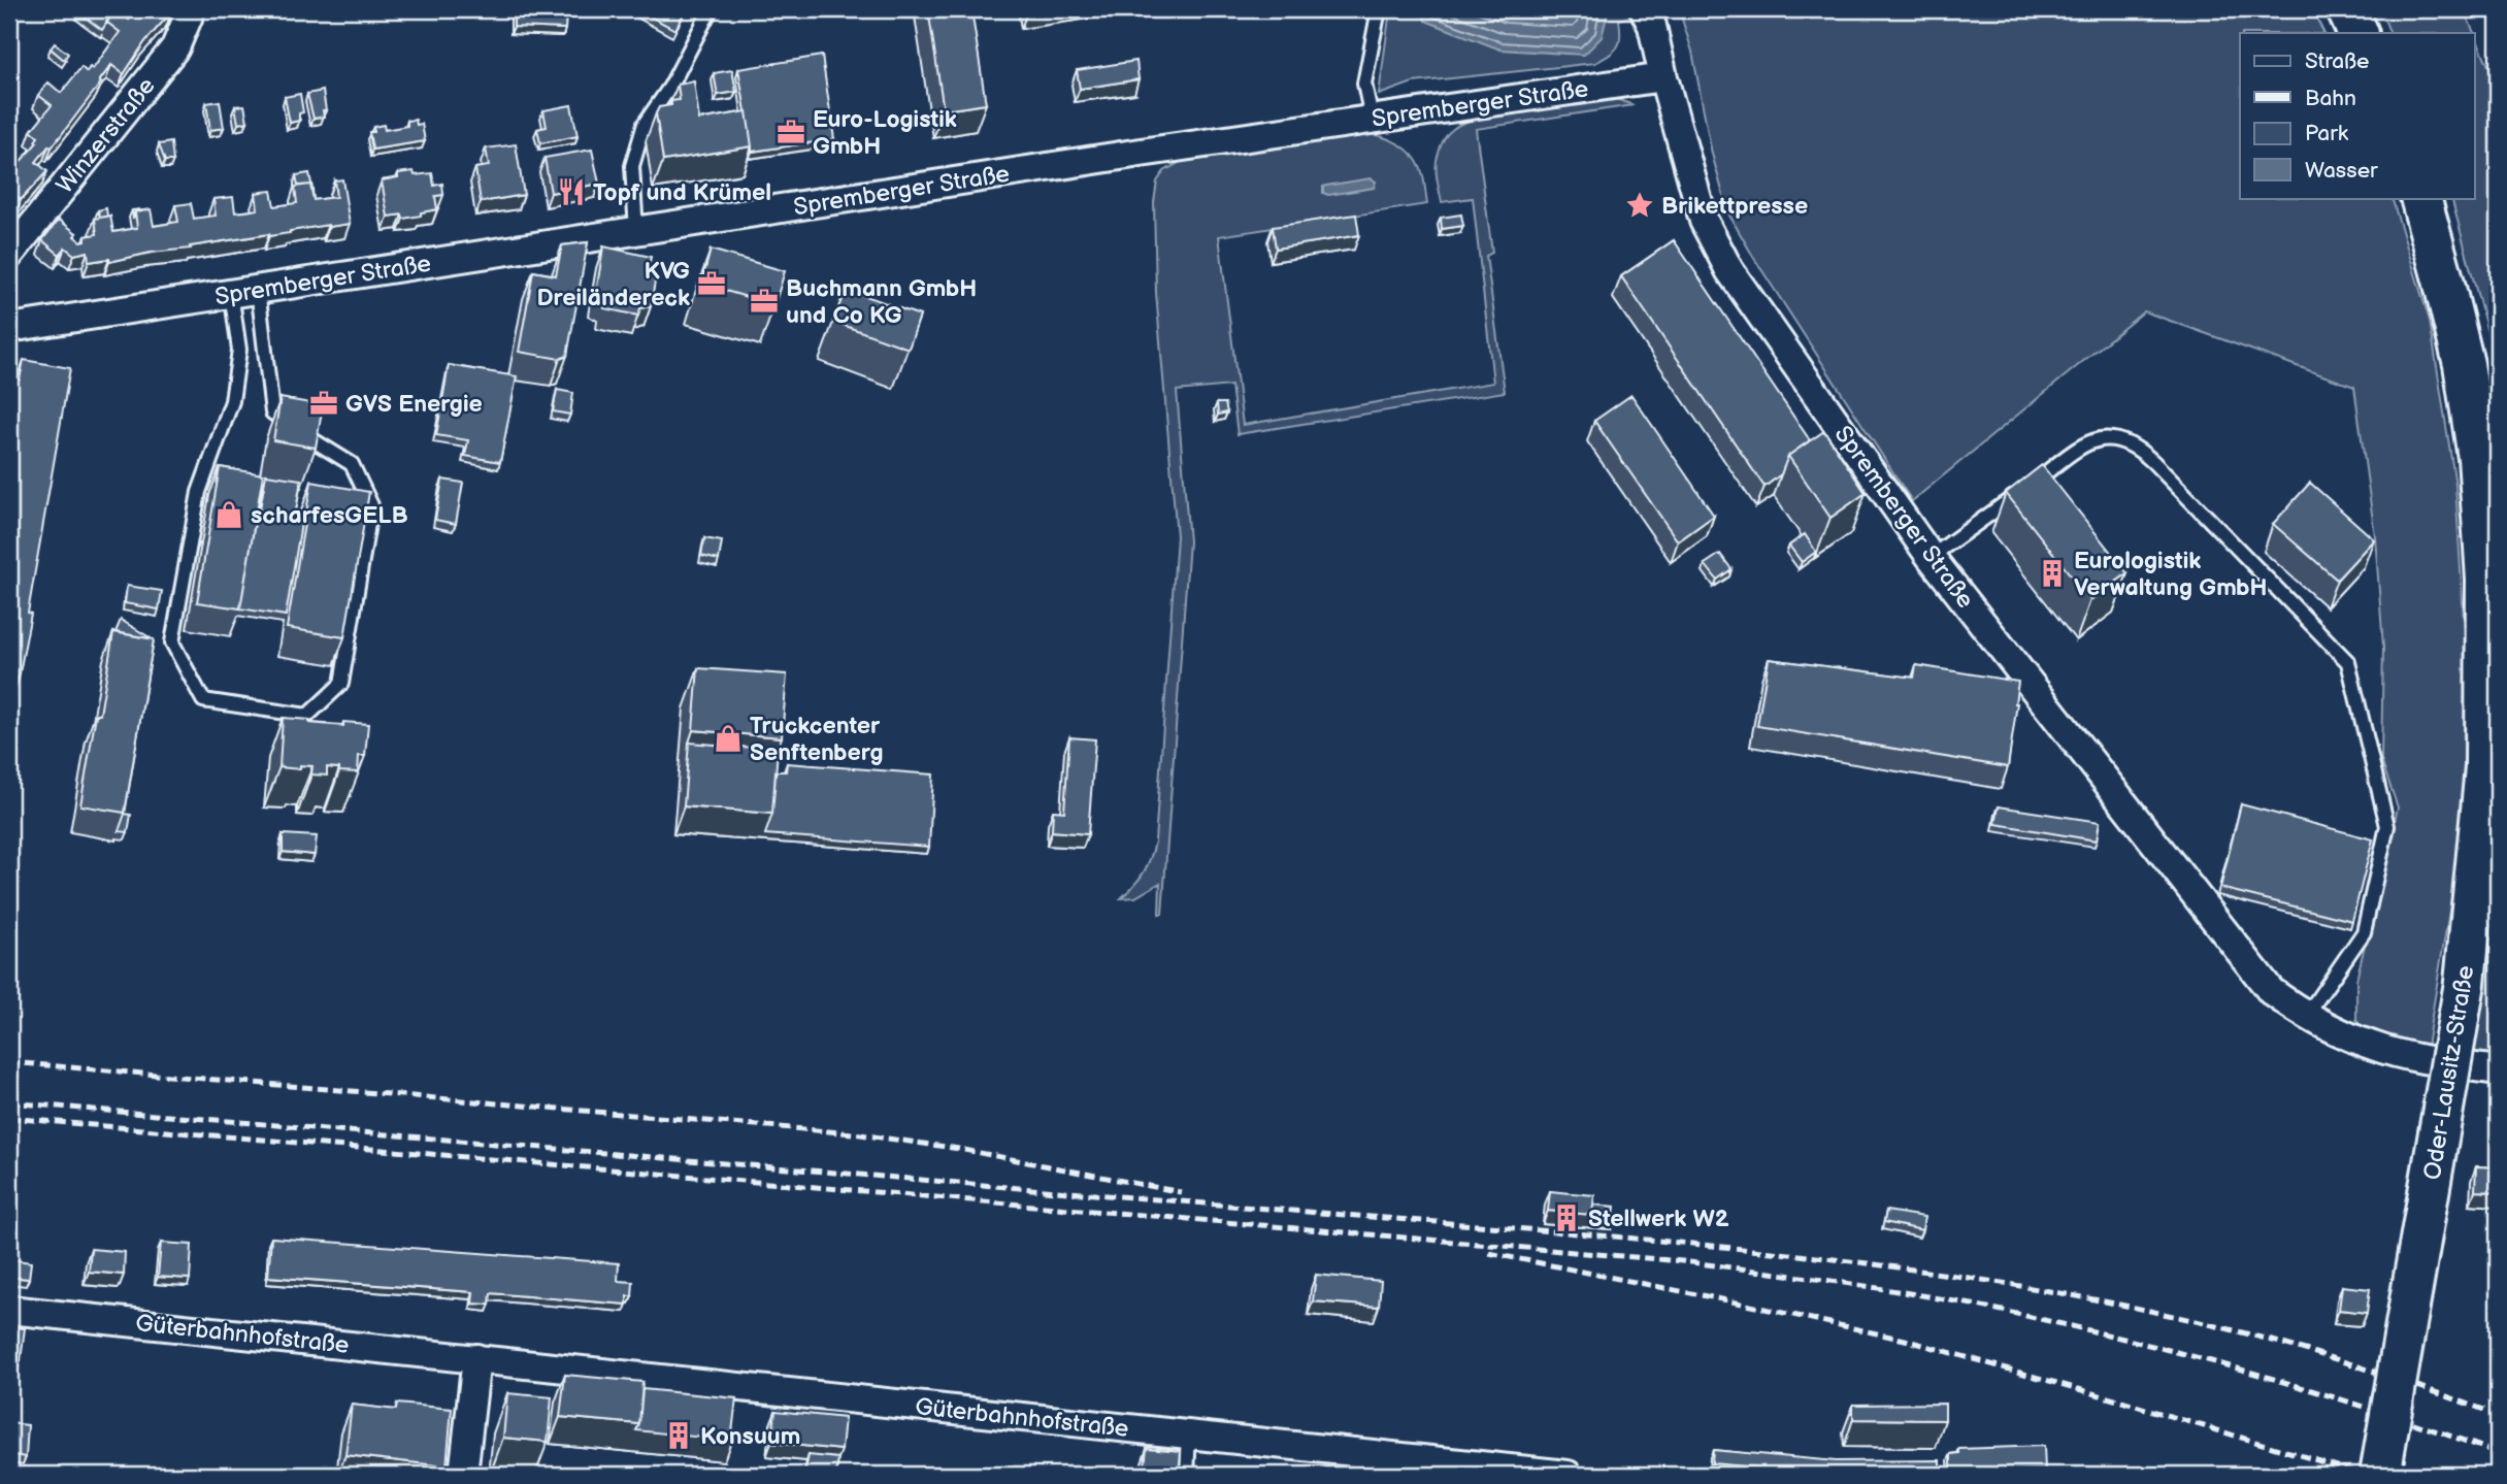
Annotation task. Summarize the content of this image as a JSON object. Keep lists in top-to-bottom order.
{
  "streets": {
    "highway": ["Oder-Lausitz-Straße"],
    "street": ["Spremberger Straße", "Winzerstraße", "Güterbahnhofstraße"]
  },
  "places": {
    "office": [
      "Euro-Logistik GmbH",
      "KVG Dreiländereck",
      "Buchmann GmbH und Co KG",
      "GVS Energie"
    ],
    "restaurant": ["Topf und Krümel"],
    "place": ["Brikettpresse"],
    "shop": ["scharfesGELB", "Truckcenter Senftenberg"],
    "building": ["Eurologistik Verwaltung GmbH", "Stellwerk W2", "Konsuum"]
  },
  "legend": [
    "Straße",
    "Bahn",
    "Park",
    "Wasser"
  ]
}
